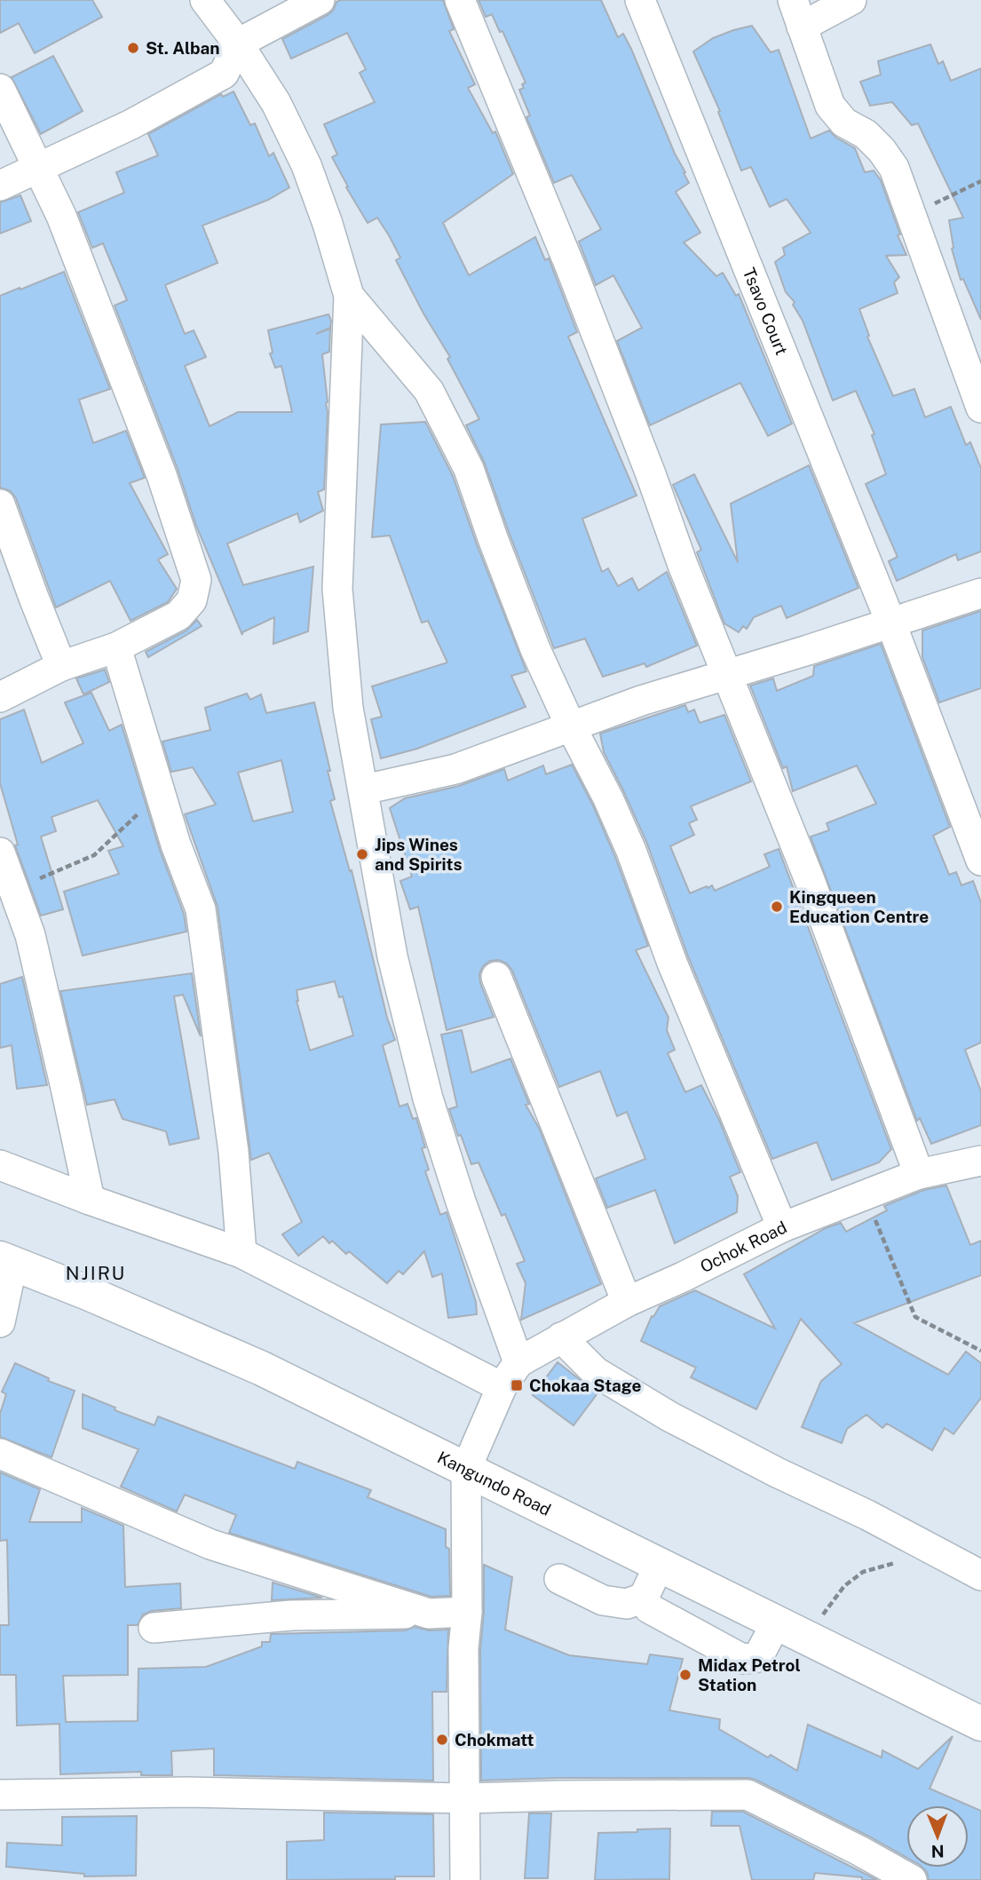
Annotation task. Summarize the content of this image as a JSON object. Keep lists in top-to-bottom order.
{
  "streets": {
    "highway": ["Kangundo Road"],
    "street": ["Tsavo Court", "Ochok Road"]
  },
  "districts": ["NJIRU"],
  "places": {
    "other": [
      "St. Alban",
      "Jips Wines and Spirits",
      "Kingqueen Education Centre",
      "Midax Petrol Station",
      "Chokmatt"
    ],
    "transit": ["Chokaa Stage"]
  },
  "north": "bottom"
}
